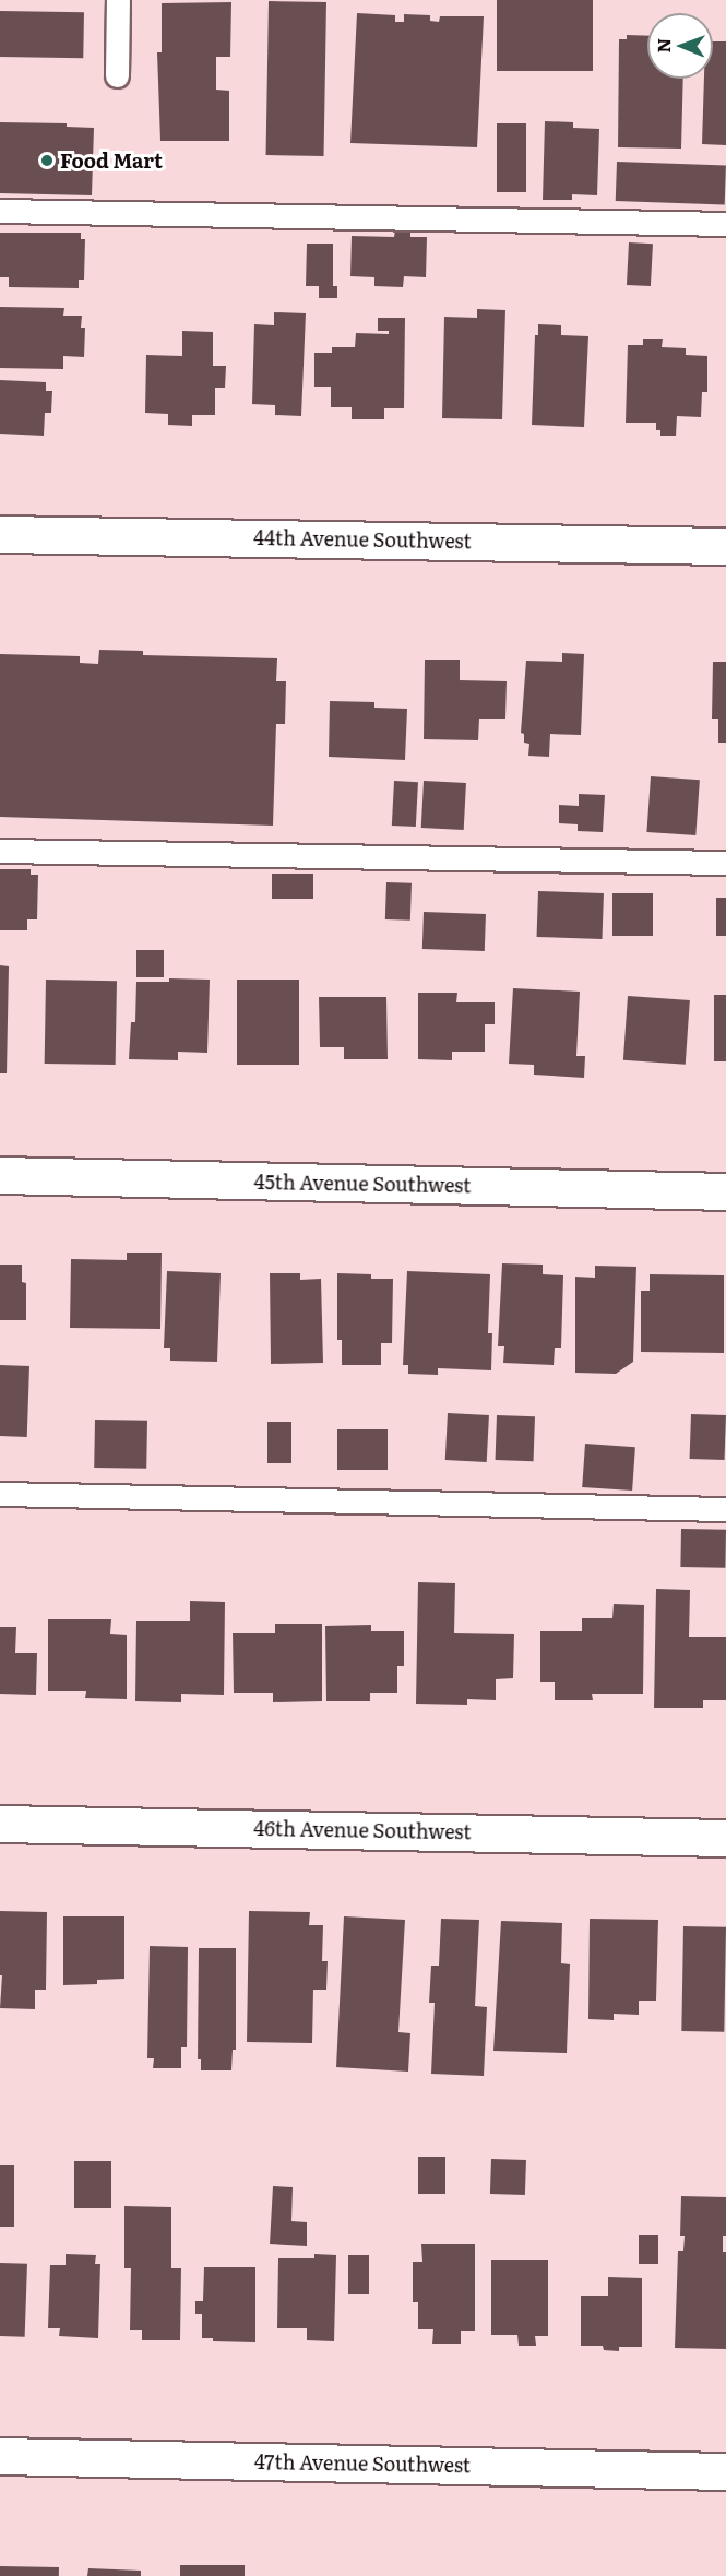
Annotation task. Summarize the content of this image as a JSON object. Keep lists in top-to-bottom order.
{
  "streets": {
    "street": [
      "44th Avenue Southwest",
      "45th Avenue Southwest",
      "46th Avenue Southwest",
      "47th Avenue Southwest"
    ]
  },
  "places": ["Food Mart"],
  "north": "left"
}
